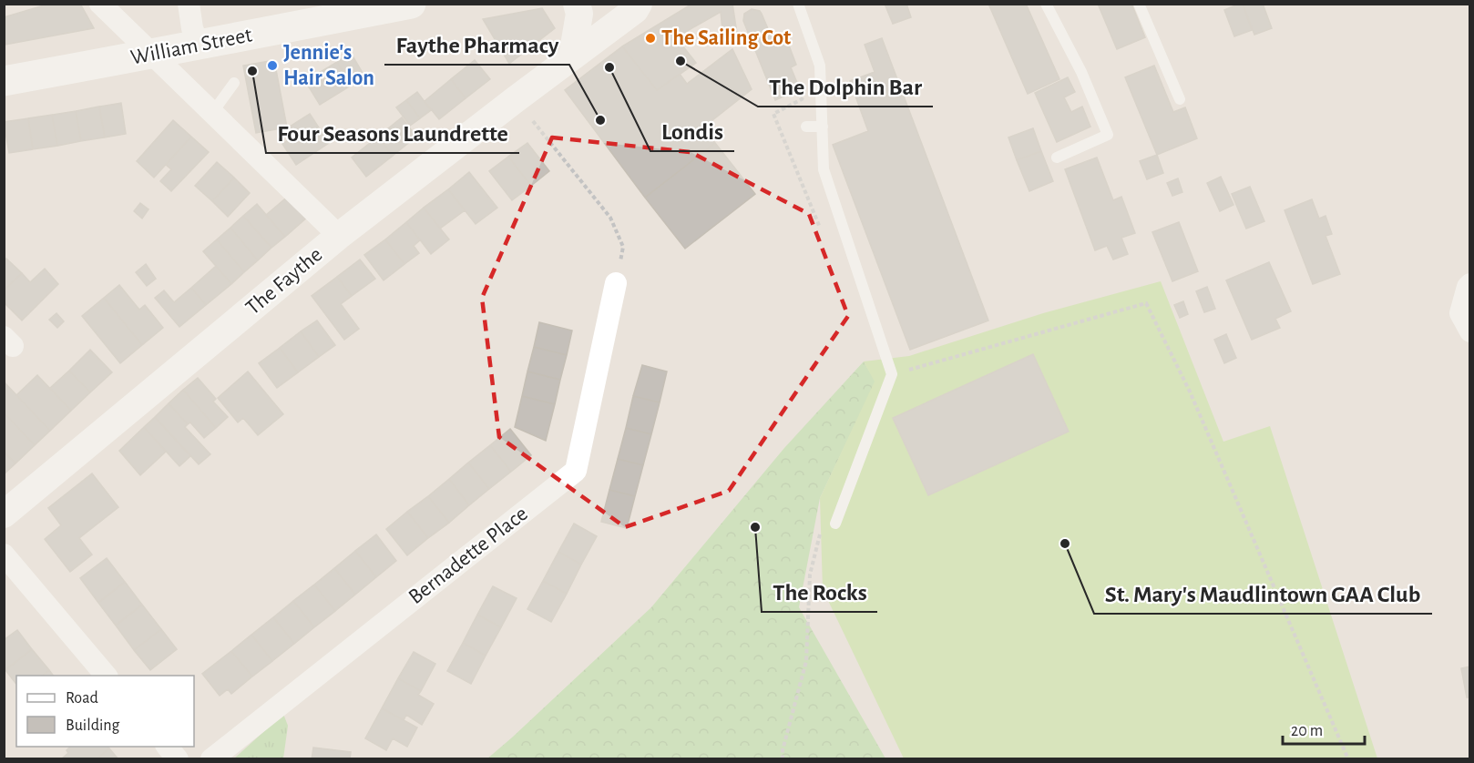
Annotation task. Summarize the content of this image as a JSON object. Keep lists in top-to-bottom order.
{
  "streets": {
    "main road": ["William Street"],
    "street": ["The Faythe", "Bernadette Place"]
  },
  "places": [
    "The Sailing Cot",
    "The Dolphin Bar",
    "Jennie's Hair Salon",
    "Londis",
    "Four Seasons Laundrette",
    "Faythe Pharmacy",
    "The Rocks",
    "St. Mary's Maudlintown GAA Club"
  ],
  "legend": ["Road", "Building"],
  "scale_bar": "20 m"
}
